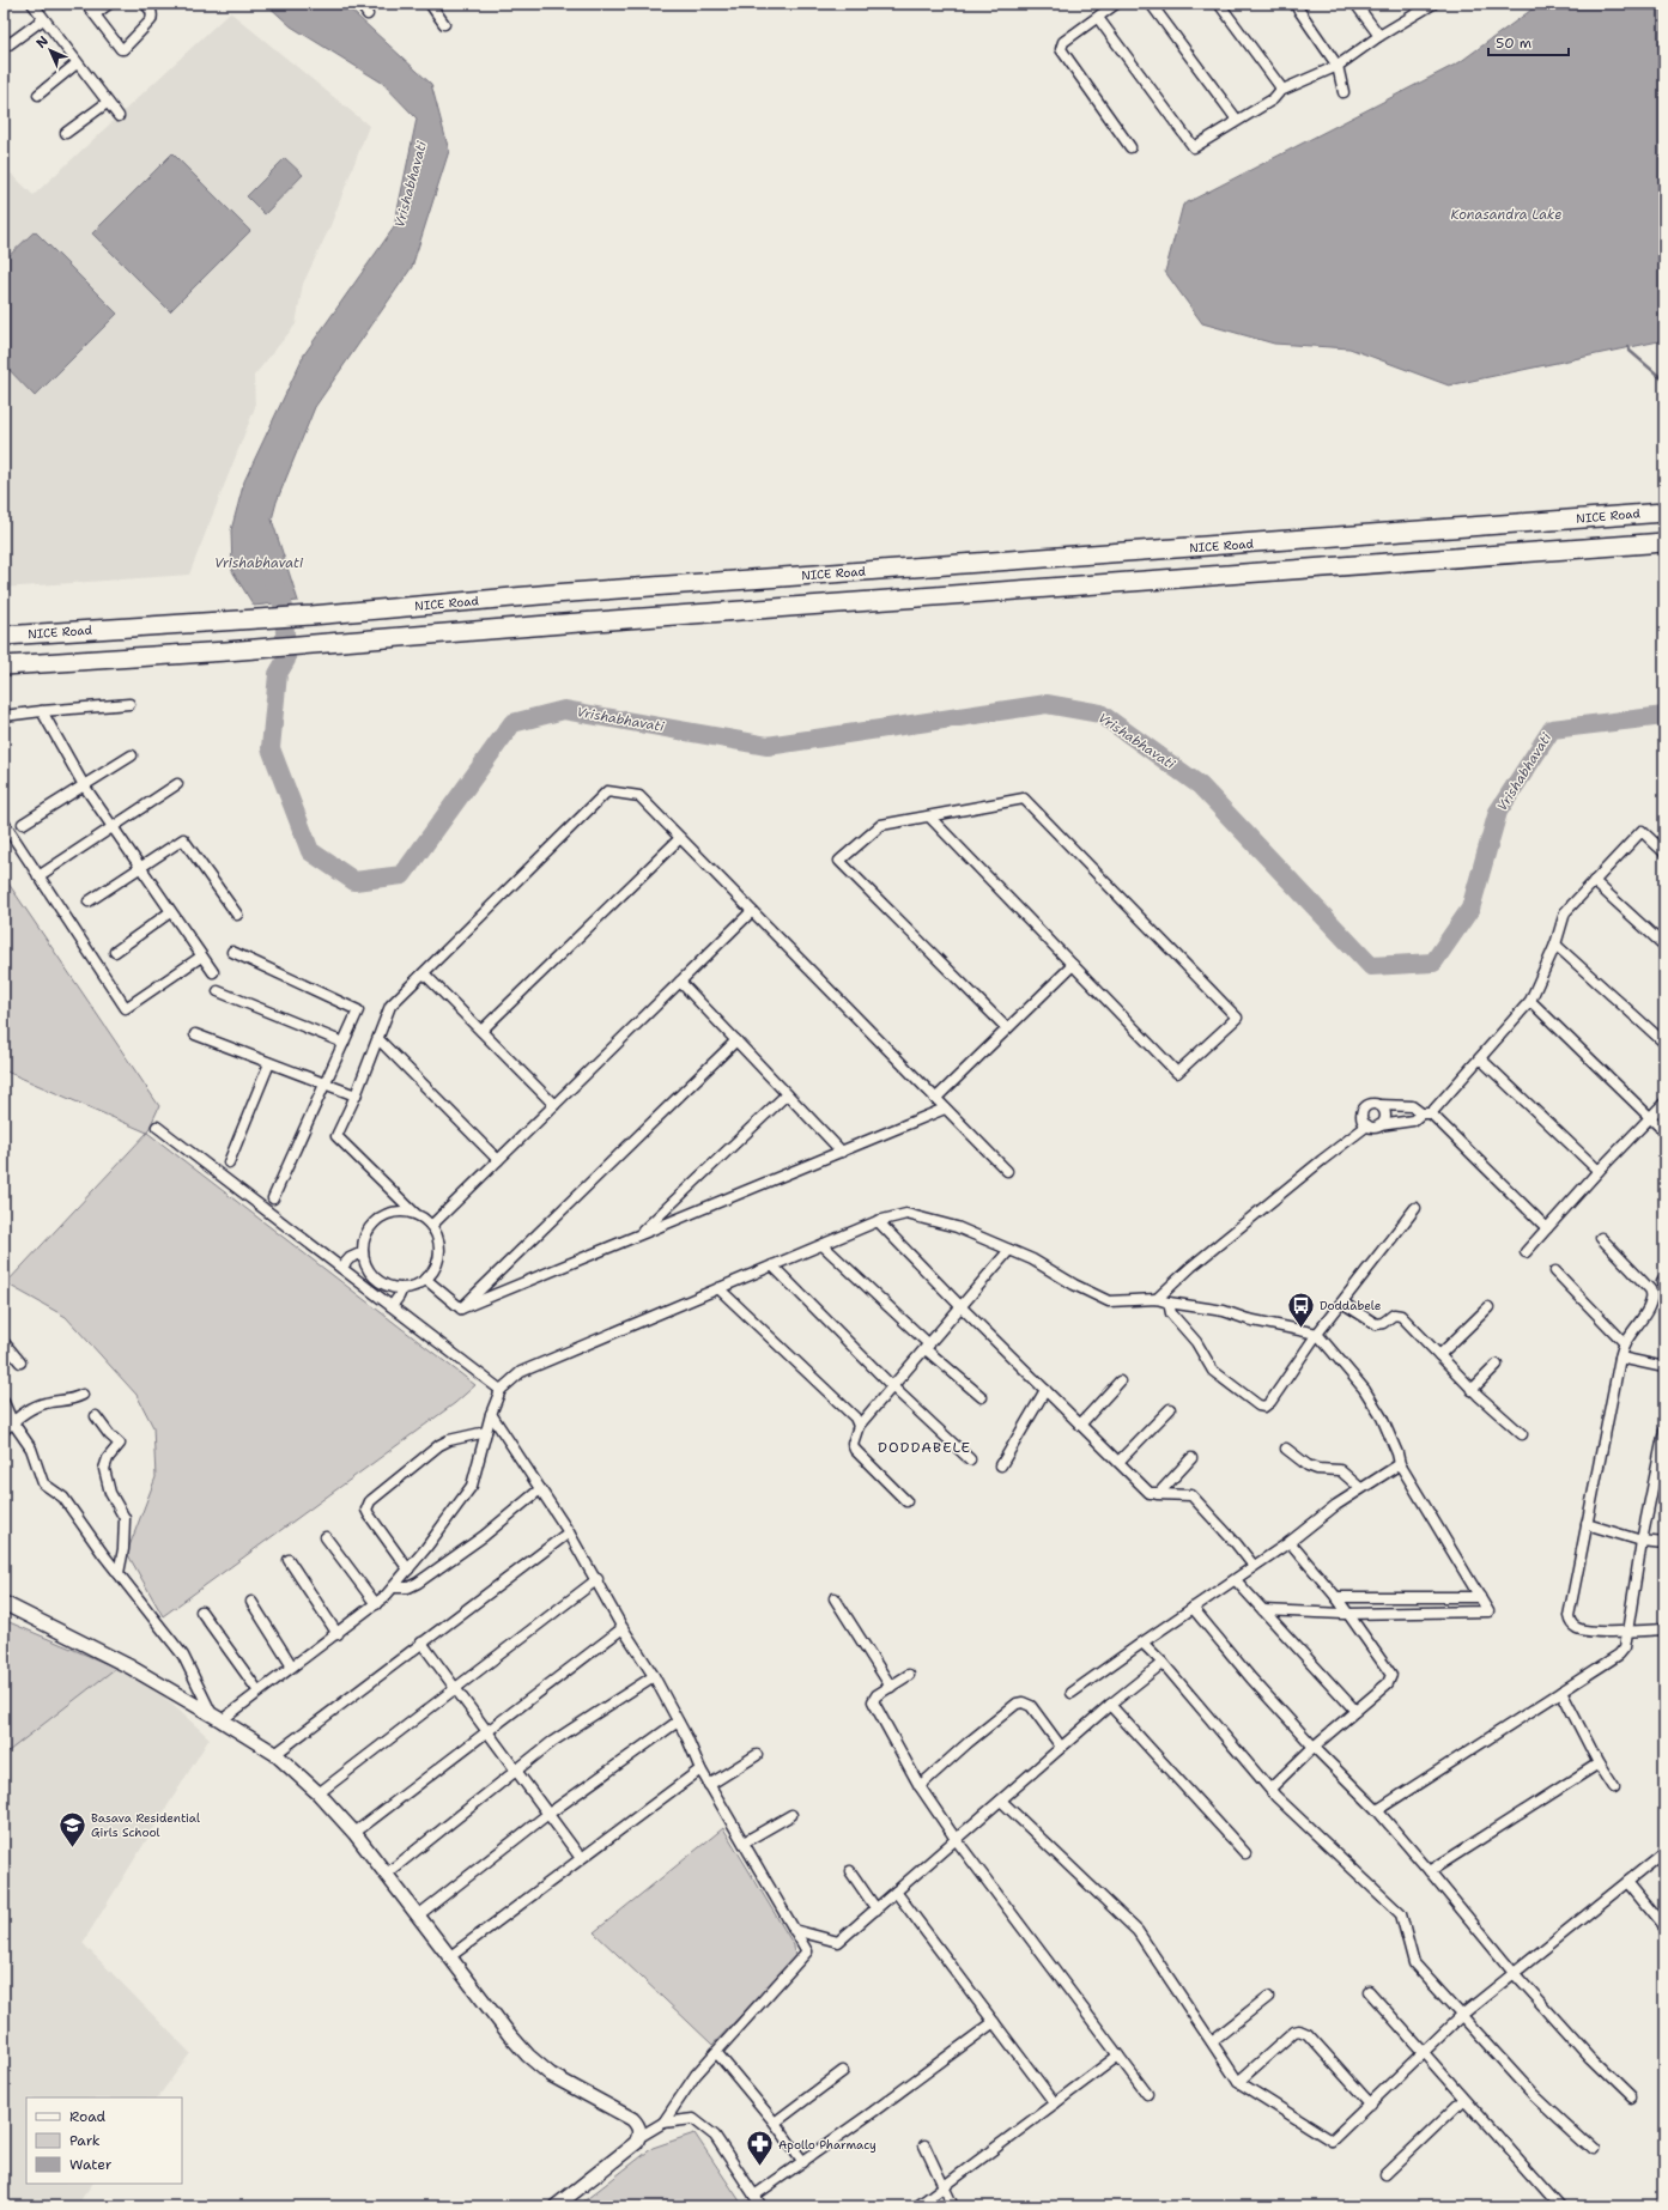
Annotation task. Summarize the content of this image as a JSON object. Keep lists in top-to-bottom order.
{
  "streets": {
    "highway": ["NICE Road"]
  },
  "districts": ["DODDABELE"],
  "water": ["Vrishabhavati", "Konasandra Lake"],
  "places": {
    "bus stop": ["Doddabele"],
    "school or university": ["Basava Residential Girls School"],
    "pharmacy": ["Apollo Pharmacy"]
  },
  "legend": ["Road", "Park", "Water"],
  "scale_bar": "50 m",
  "north": "top left"
}
